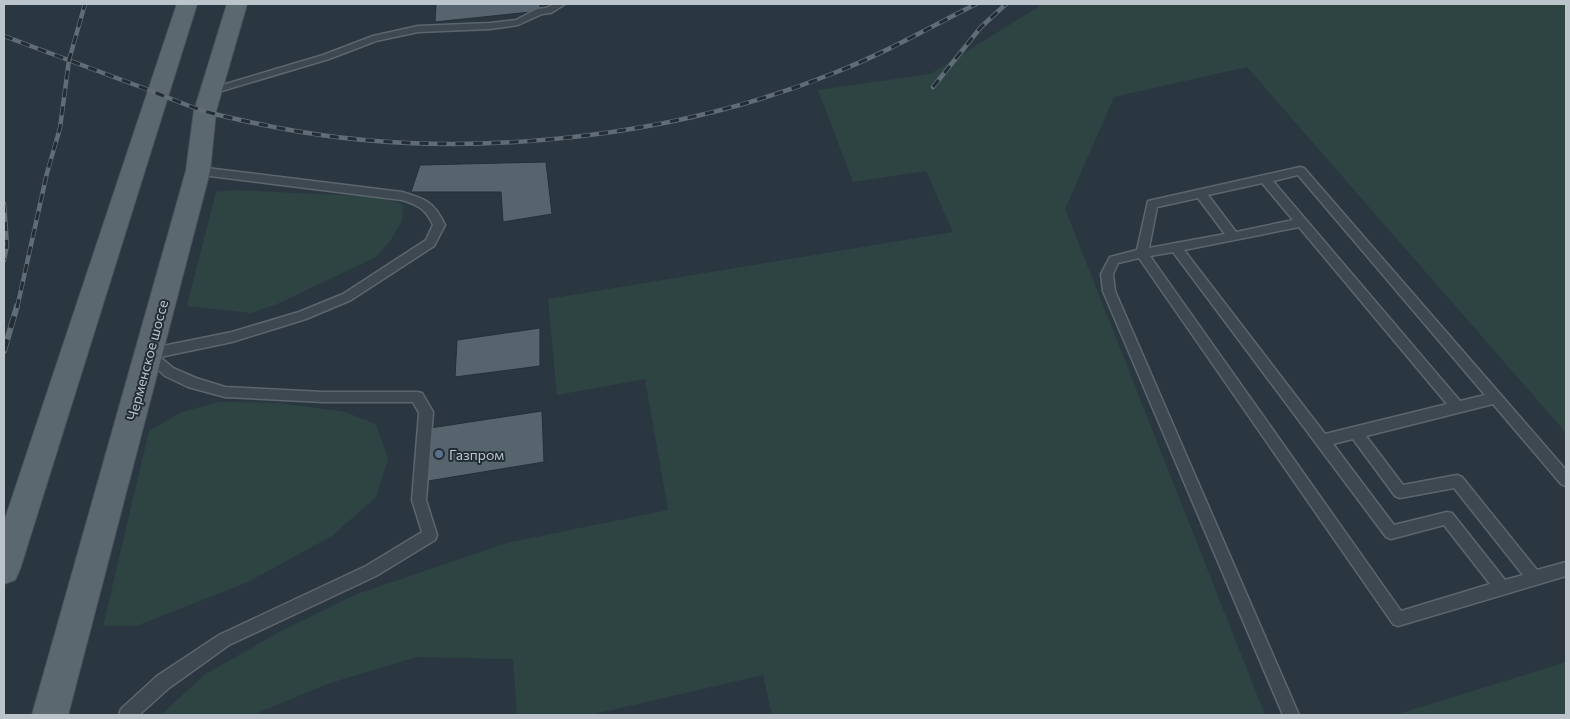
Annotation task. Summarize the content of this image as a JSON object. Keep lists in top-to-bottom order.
{
  "streets": {
    "main road": ["Черменское шоссе"]
  },
  "places": ["Газпром"]
}
